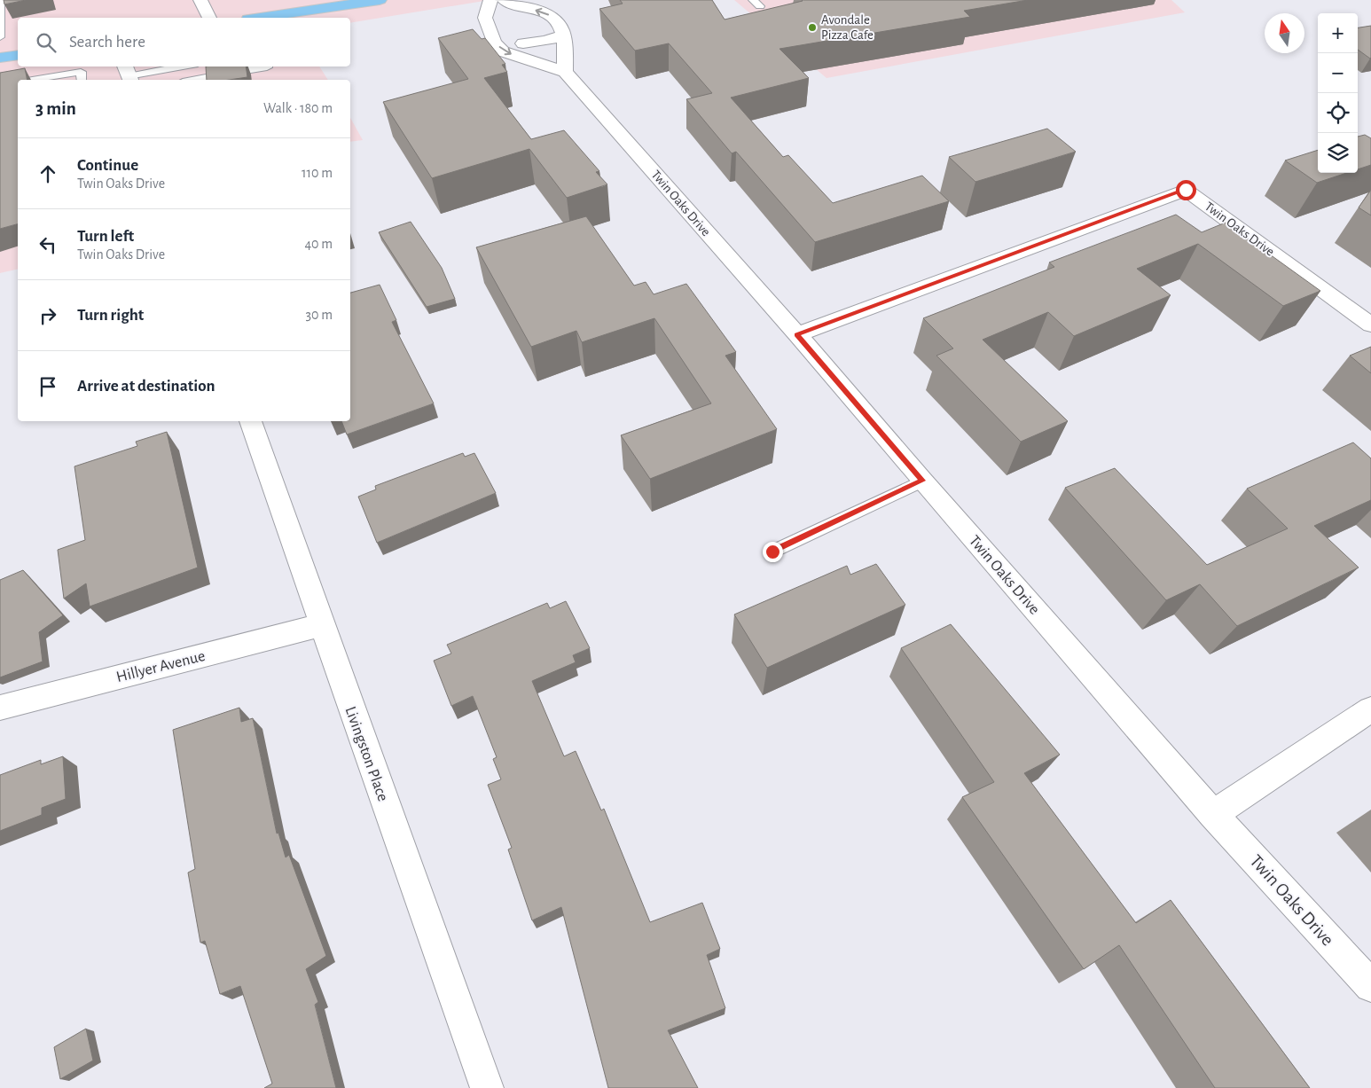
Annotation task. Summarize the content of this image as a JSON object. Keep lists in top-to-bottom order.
{
  "streets": {
    "street": ["Twin Oaks Drive", "Hillyer Avenue", "Livingston Place"]
  },
  "crossings": [
    ["Hillyer Avenue", "Livingston Place"]
  ],
  "places": ["Avondale Pizza Cafe"],
  "north": "top",
  "page": {
    "map_buttons": ["+", "−"],
    "search": "Search here",
    "heading": ["3 min", "Walk · 180 m"],
    "list": [
      ["Continue", "Twin Oaks Drive", "110 m"],
      ["Turn left", "Twin Oaks Drive", "40 m"],
      ["Turn right", "30 m"],
      "Arrive at destination"
    ]
  }
}
